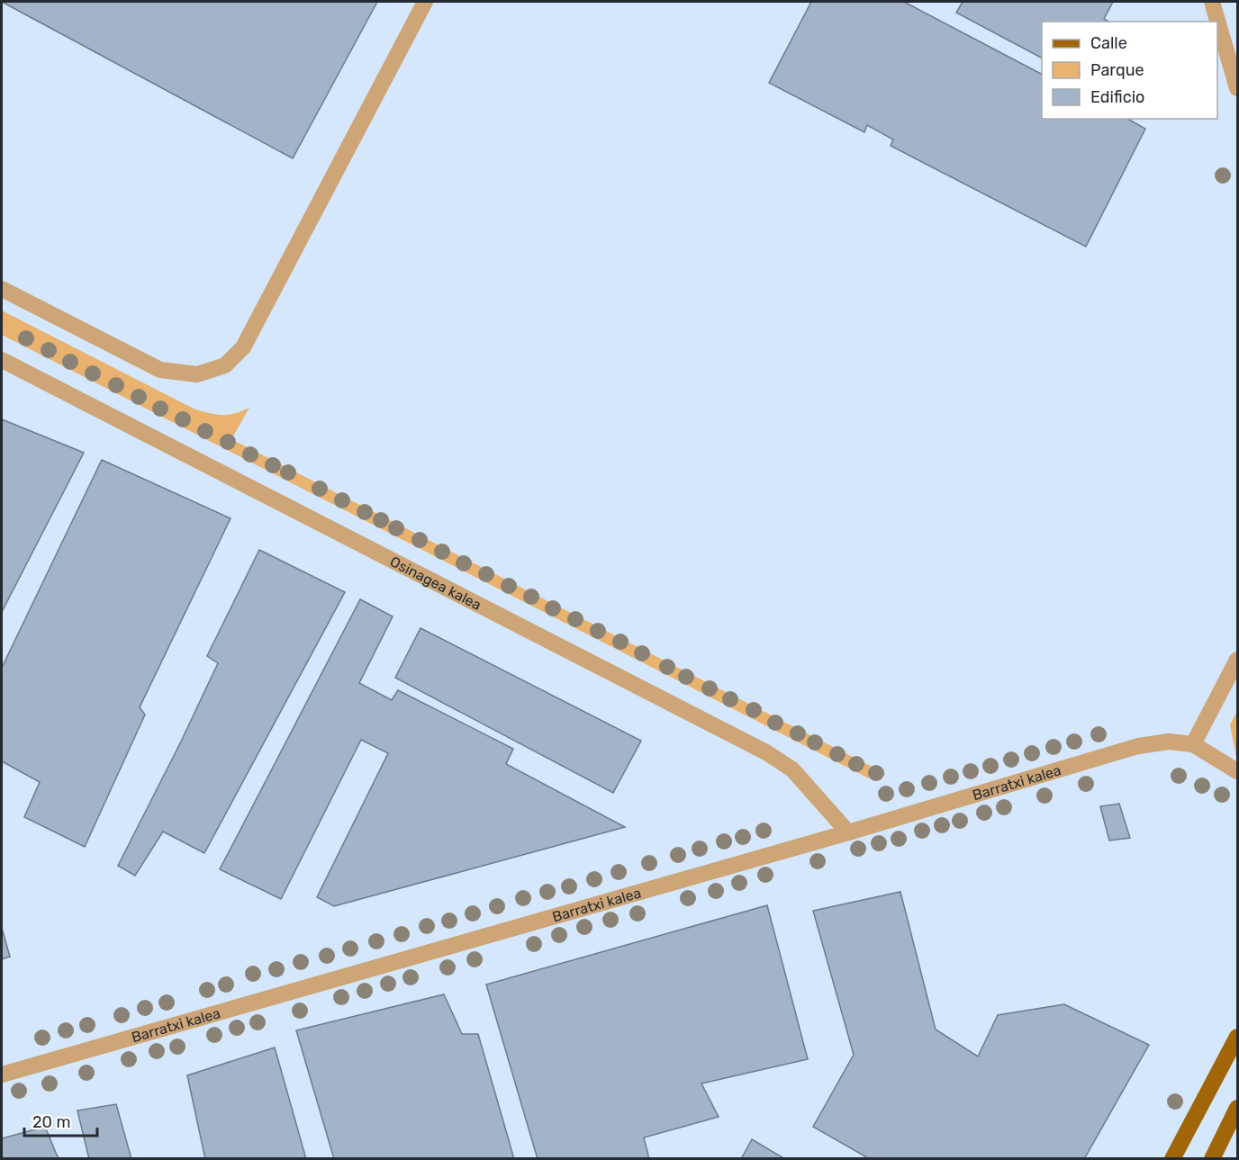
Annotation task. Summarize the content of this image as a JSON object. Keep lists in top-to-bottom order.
{
  "streets": {
    "street": ["Osinagea kalea", "Barratxi kalea"]
  },
  "crossings": [
    ["Osinagea kalea", "Barratxi kalea"]
  ],
  "legend": ["Calle", "Parque", "Edificio"],
  "scale_bar": "20 m"
}
